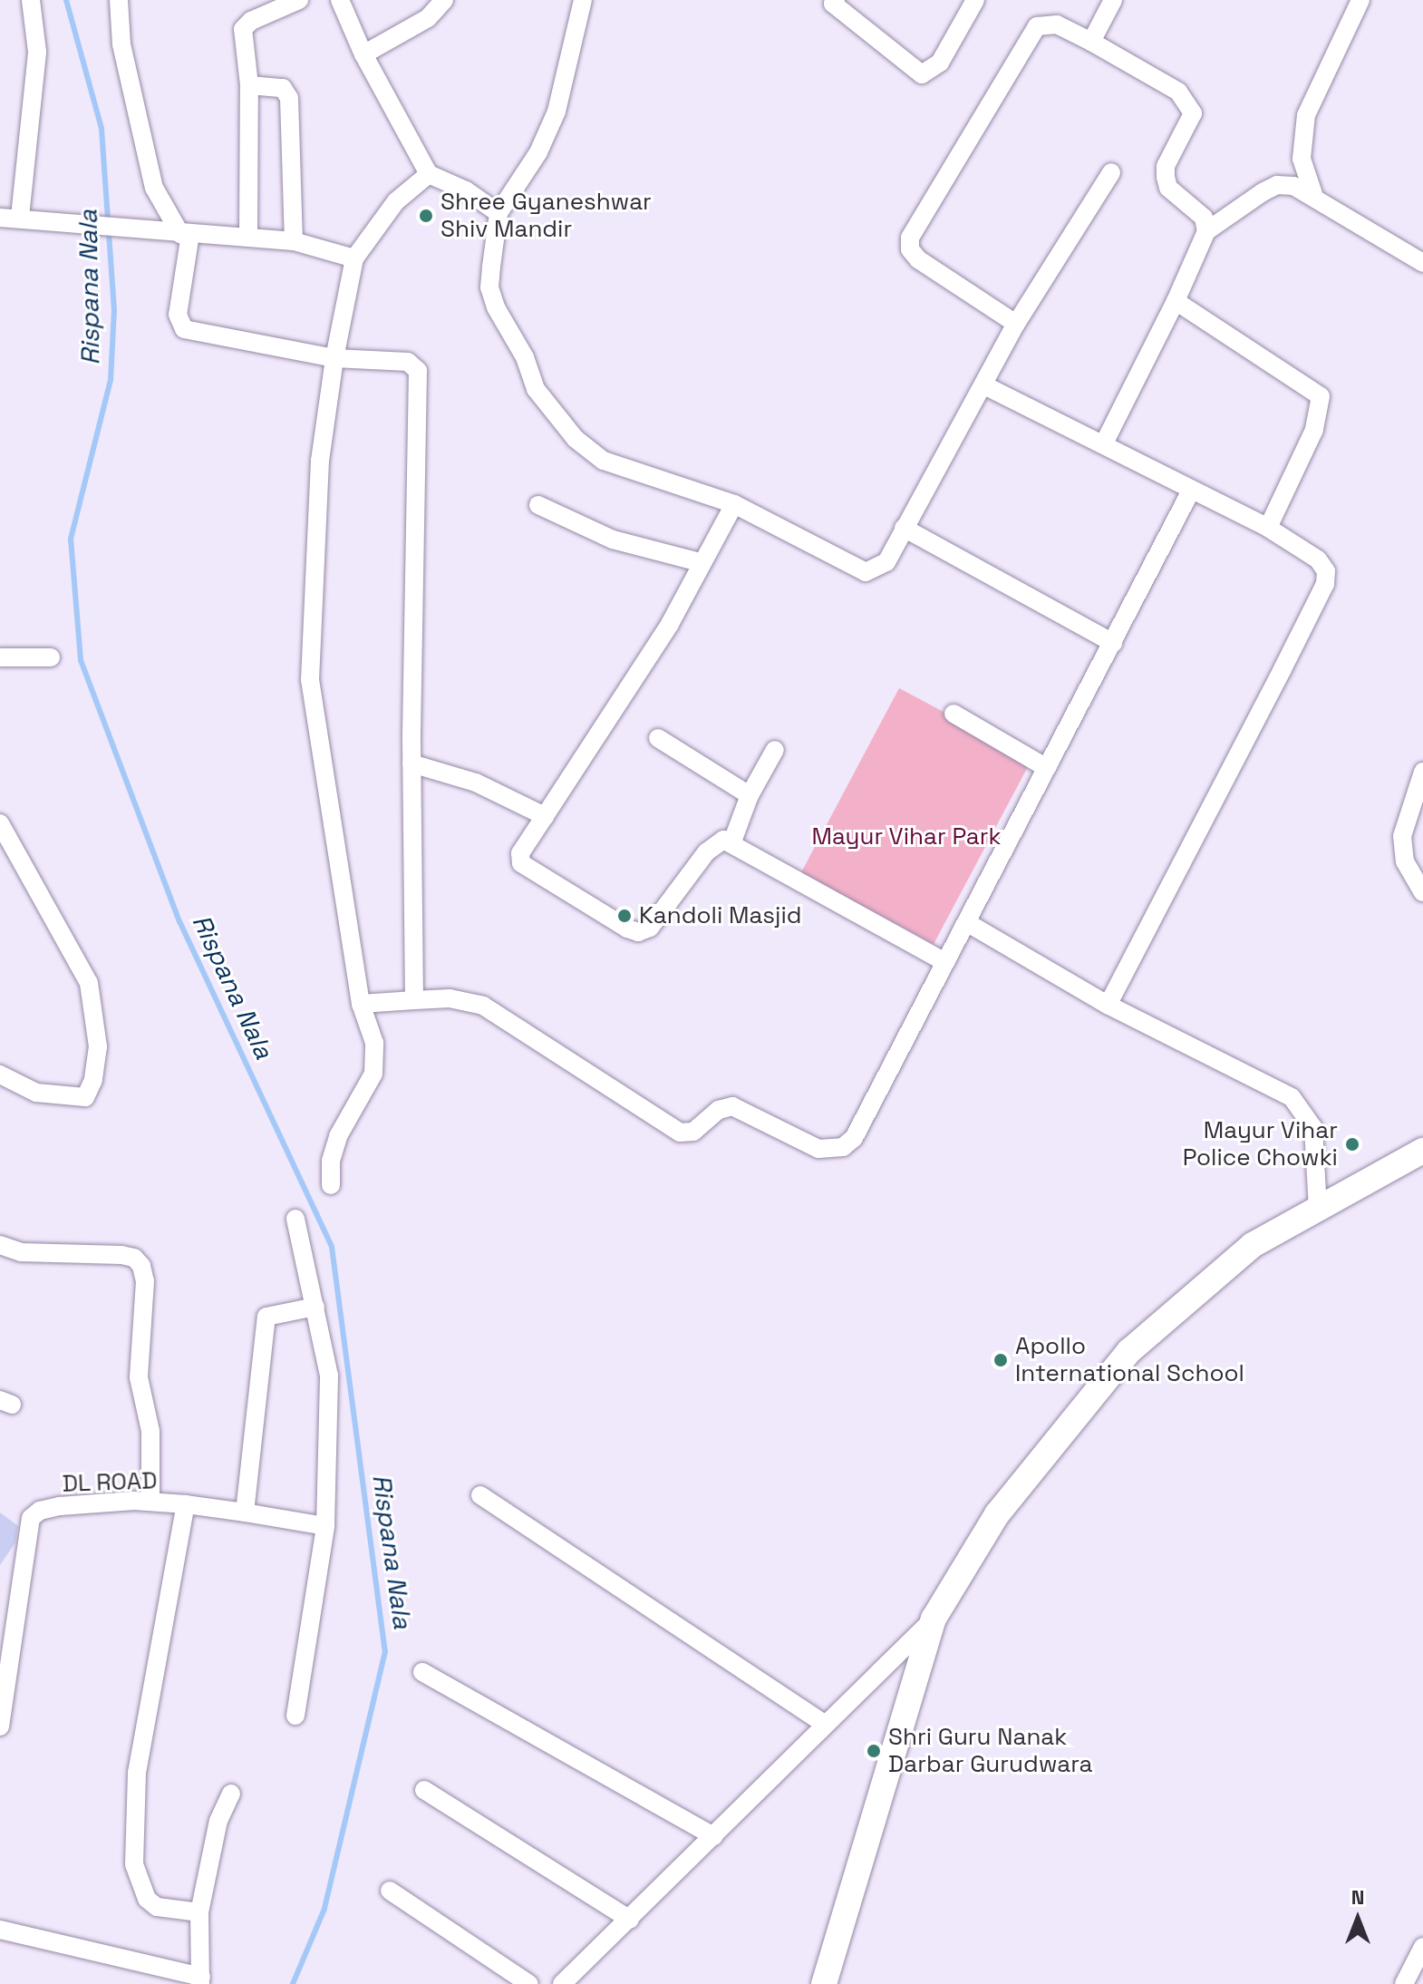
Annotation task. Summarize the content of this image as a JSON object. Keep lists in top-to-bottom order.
{
  "streets": {
    "street": ["DL ROAD"]
  },
  "water": ["Rispana Nala"],
  "parks": ["Mayur Vihar Park"],
  "places": [
    "Shree Gyaneshwar Shiv Mandir",
    "Kandoli Masjid",
    "Mayur Vihar Police Chowki",
    "Apollo International School",
    "Shri Guru Nanak Darbar Gurudwara"
  ],
  "north": "top"
}
